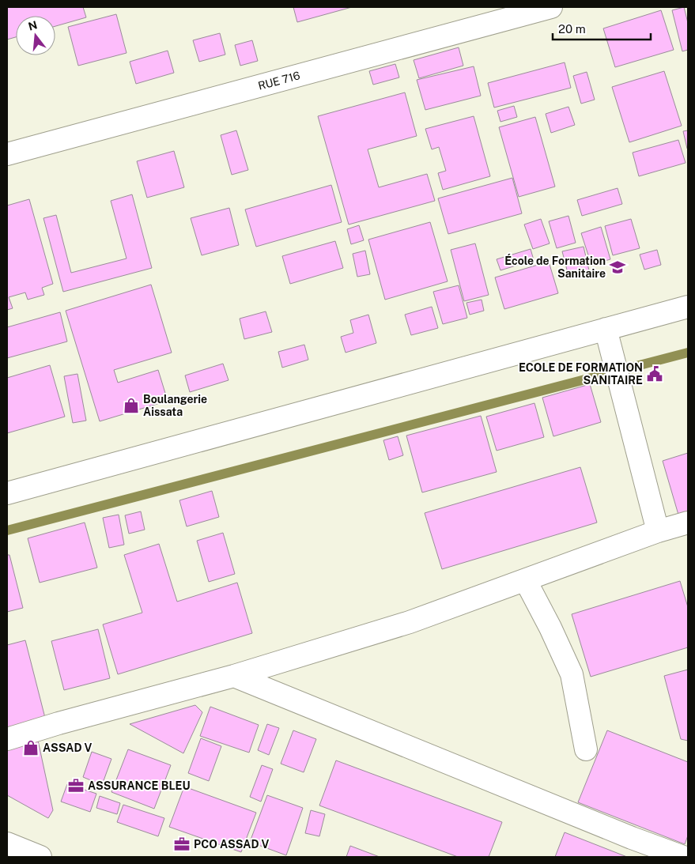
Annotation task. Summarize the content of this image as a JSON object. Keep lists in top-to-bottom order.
{
  "streets": {
    "street": ["RUE 716"]
  },
  "places": {
    "school or university": ["École de Formation Sanitaire"],
    "public building": ["ECOLE DE FORMATION SANITAIRE"],
    "shop": ["Boulangerie Aissata", "ASSAD V"],
    "office": ["ASSURANCE BLEU", "PCO ASSAD V"]
  },
  "scale_bar": "20 m",
  "north": "top"
}
